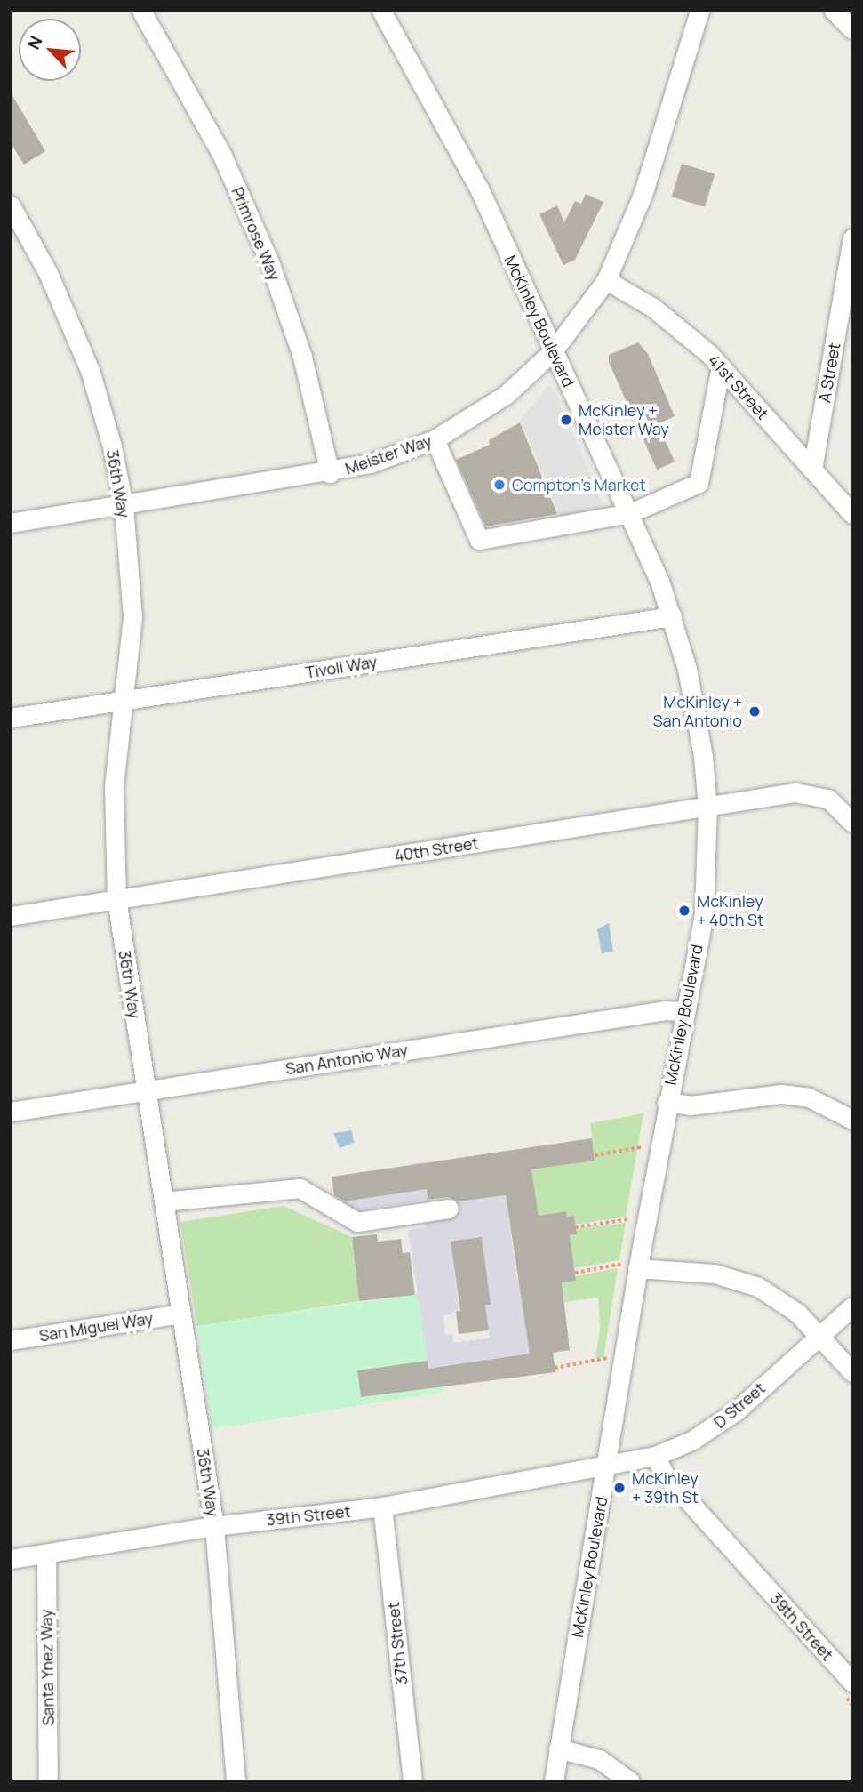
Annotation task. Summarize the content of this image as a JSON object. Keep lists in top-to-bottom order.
{
  "streets": {
    "street": [
      "Primrose Way",
      "McKinley Boulevard",
      "A Street",
      "41st Street",
      "Meister Way",
      "36th Way",
      "Tivoli Way",
      "40th Street",
      "San Antonio Way",
      "San Miguel Way",
      "D Street",
      "39th Street",
      "37th Street",
      "Santa Ynez Way"
    ]
  },
  "crossings": [
    ["Primrose Way", "Meister Way"],
    ["McKinley Boulevard", "Meister Way"],
    ["McKinley Boulevard", "Tivoli Way"],
    ["McKinley Boulevard", "40th Street"],
    ["McKinley Boulevard", "San Antonio Way"],
    ["McKinley Boulevard", "D Street"],
    ["McKinley Boulevard", "39th Street"],
    ["A Street", "41st Street"],
    ["41st Street", "Meister Way"],
    ["Meister Way", "36th Way"],
    ["36th Way", "Tivoli Way"],
    ["36th Way", "40th Street"],
    ["36th Way", "San Antonio Way"],
    ["36th Way", "San Miguel Way"],
    ["36th Way", "39th Street"],
    ["D Street", "39th Street"],
    ["39th Street", "37th Street"],
    ["39th Street", "Santa Ynez Way"]
  ],
  "places": [
    "McKinley + Meister Way",
    "Compton's Market",
    "McKinley + San Antonio",
    "McKinley + 40th St",
    "McKinley + 39th St"
  ],
  "north": "top left"
}
